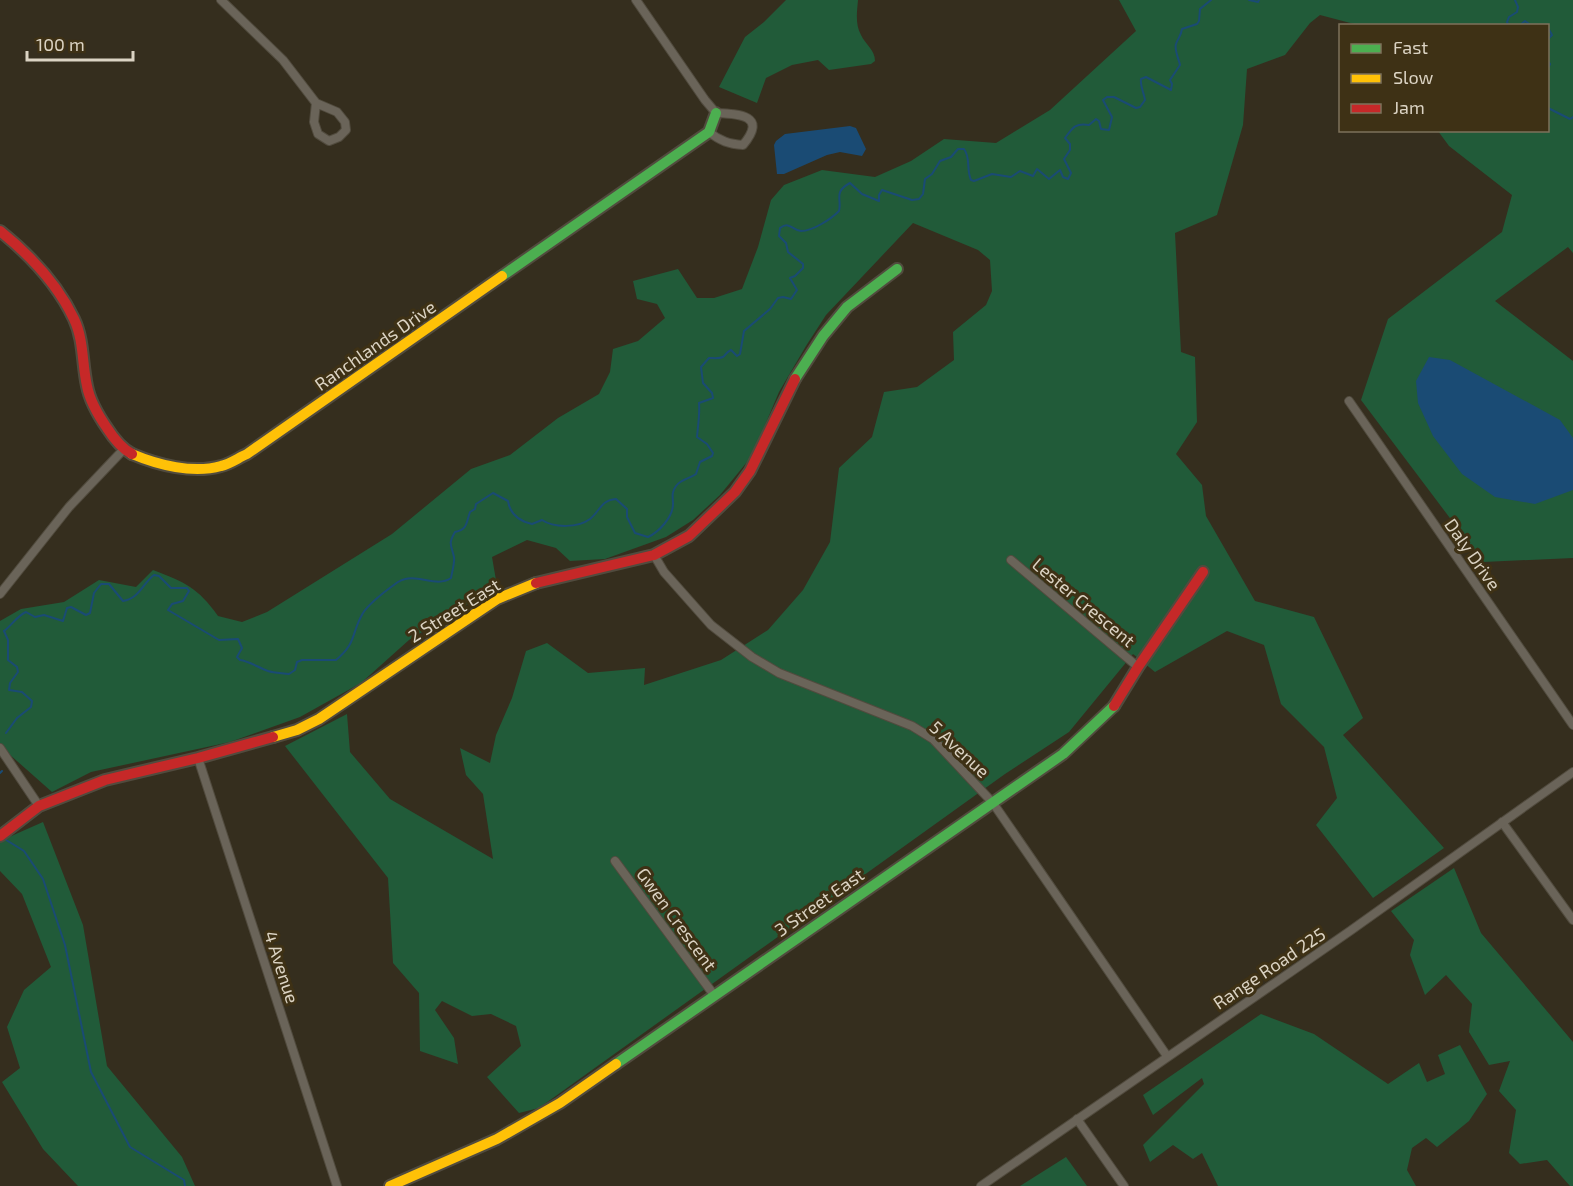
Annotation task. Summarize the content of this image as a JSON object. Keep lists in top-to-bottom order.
{
  "streets": {
    "street": [
      "Ranchlands Drive",
      "Daly Drive",
      "Lester Crescent",
      "2 Street East",
      "5 Avenue",
      "3 Street East",
      "Gwen Crescent",
      "4 Avenue",
      "Range Road 225"
    ]
  },
  "crossings": [
    ["Lester Crescent", "3 Street East"],
    ["2 Street East", "5 Avenue"],
    ["2 Street East", "4 Avenue"],
    ["5 Avenue", "3 Street East"],
    ["5 Avenue", "Range Road 225"],
    ["3 Street East", "Gwen Crescent"]
  ],
  "legend": ["Fast", "Slow", "Jam"],
  "scale_bar": "100 m"
}
